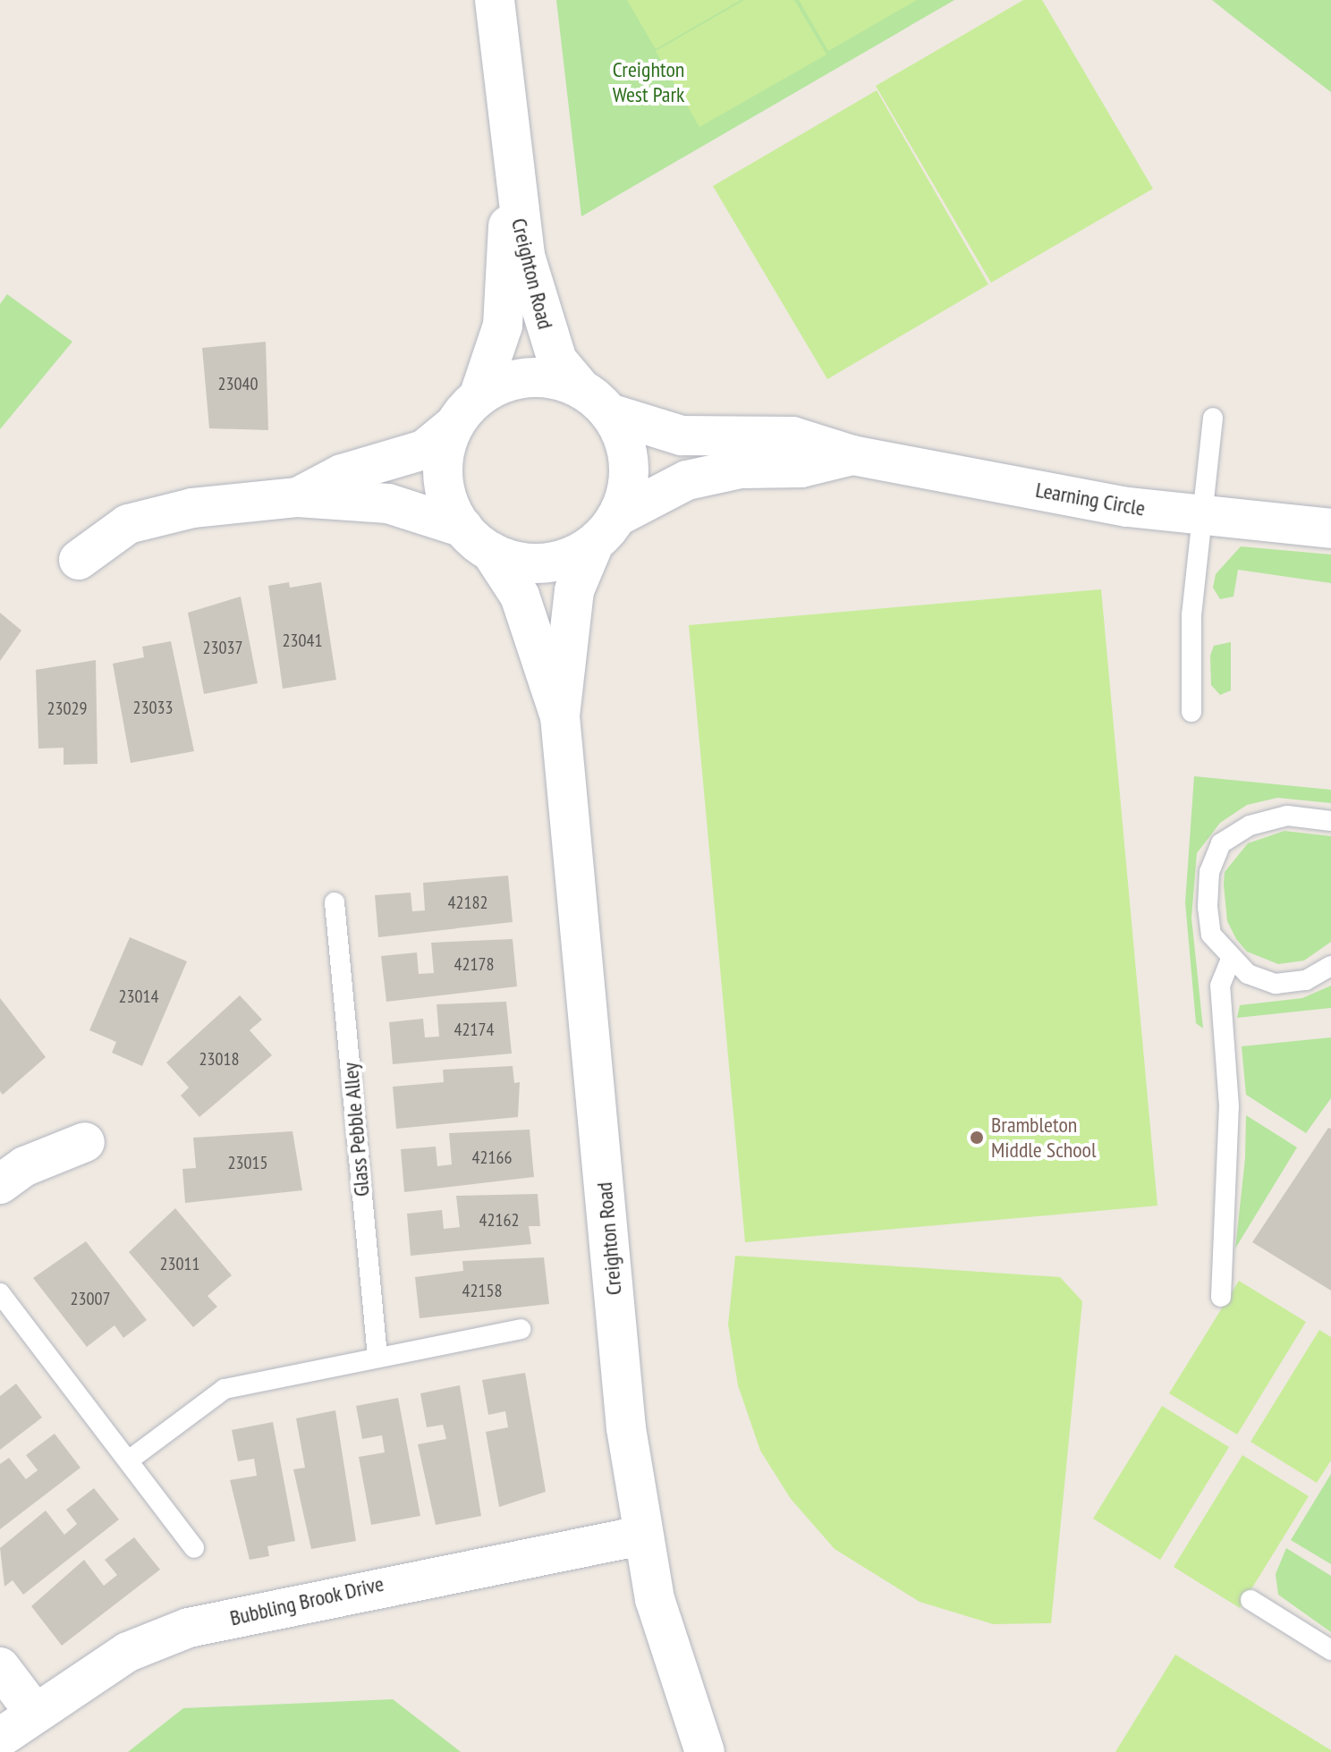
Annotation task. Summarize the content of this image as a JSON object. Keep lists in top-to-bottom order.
{
  "streets": {
    "street": ["Creighton Road", "Learning Circle", "Bubbling Brook Drive"],
    "lane": ["Glass Pebble Alley"]
  },
  "crossings": [
    ["Creighton Road", "Learning Circle"],
    ["Creighton Road", "Bubbling Brook Drive"]
  ],
  "parks": ["Creighton West Park"],
  "places": ["Brambleton Middle School"],
  "house_numbers": [
    "23040",
    "23041",
    "23037",
    "23033",
    "23029",
    "42182",
    "42178",
    "23014",
    "42174",
    "23018",
    "42166",
    "23015",
    "42162",
    "23011",
    "42158",
    "23007"
  ]
}
